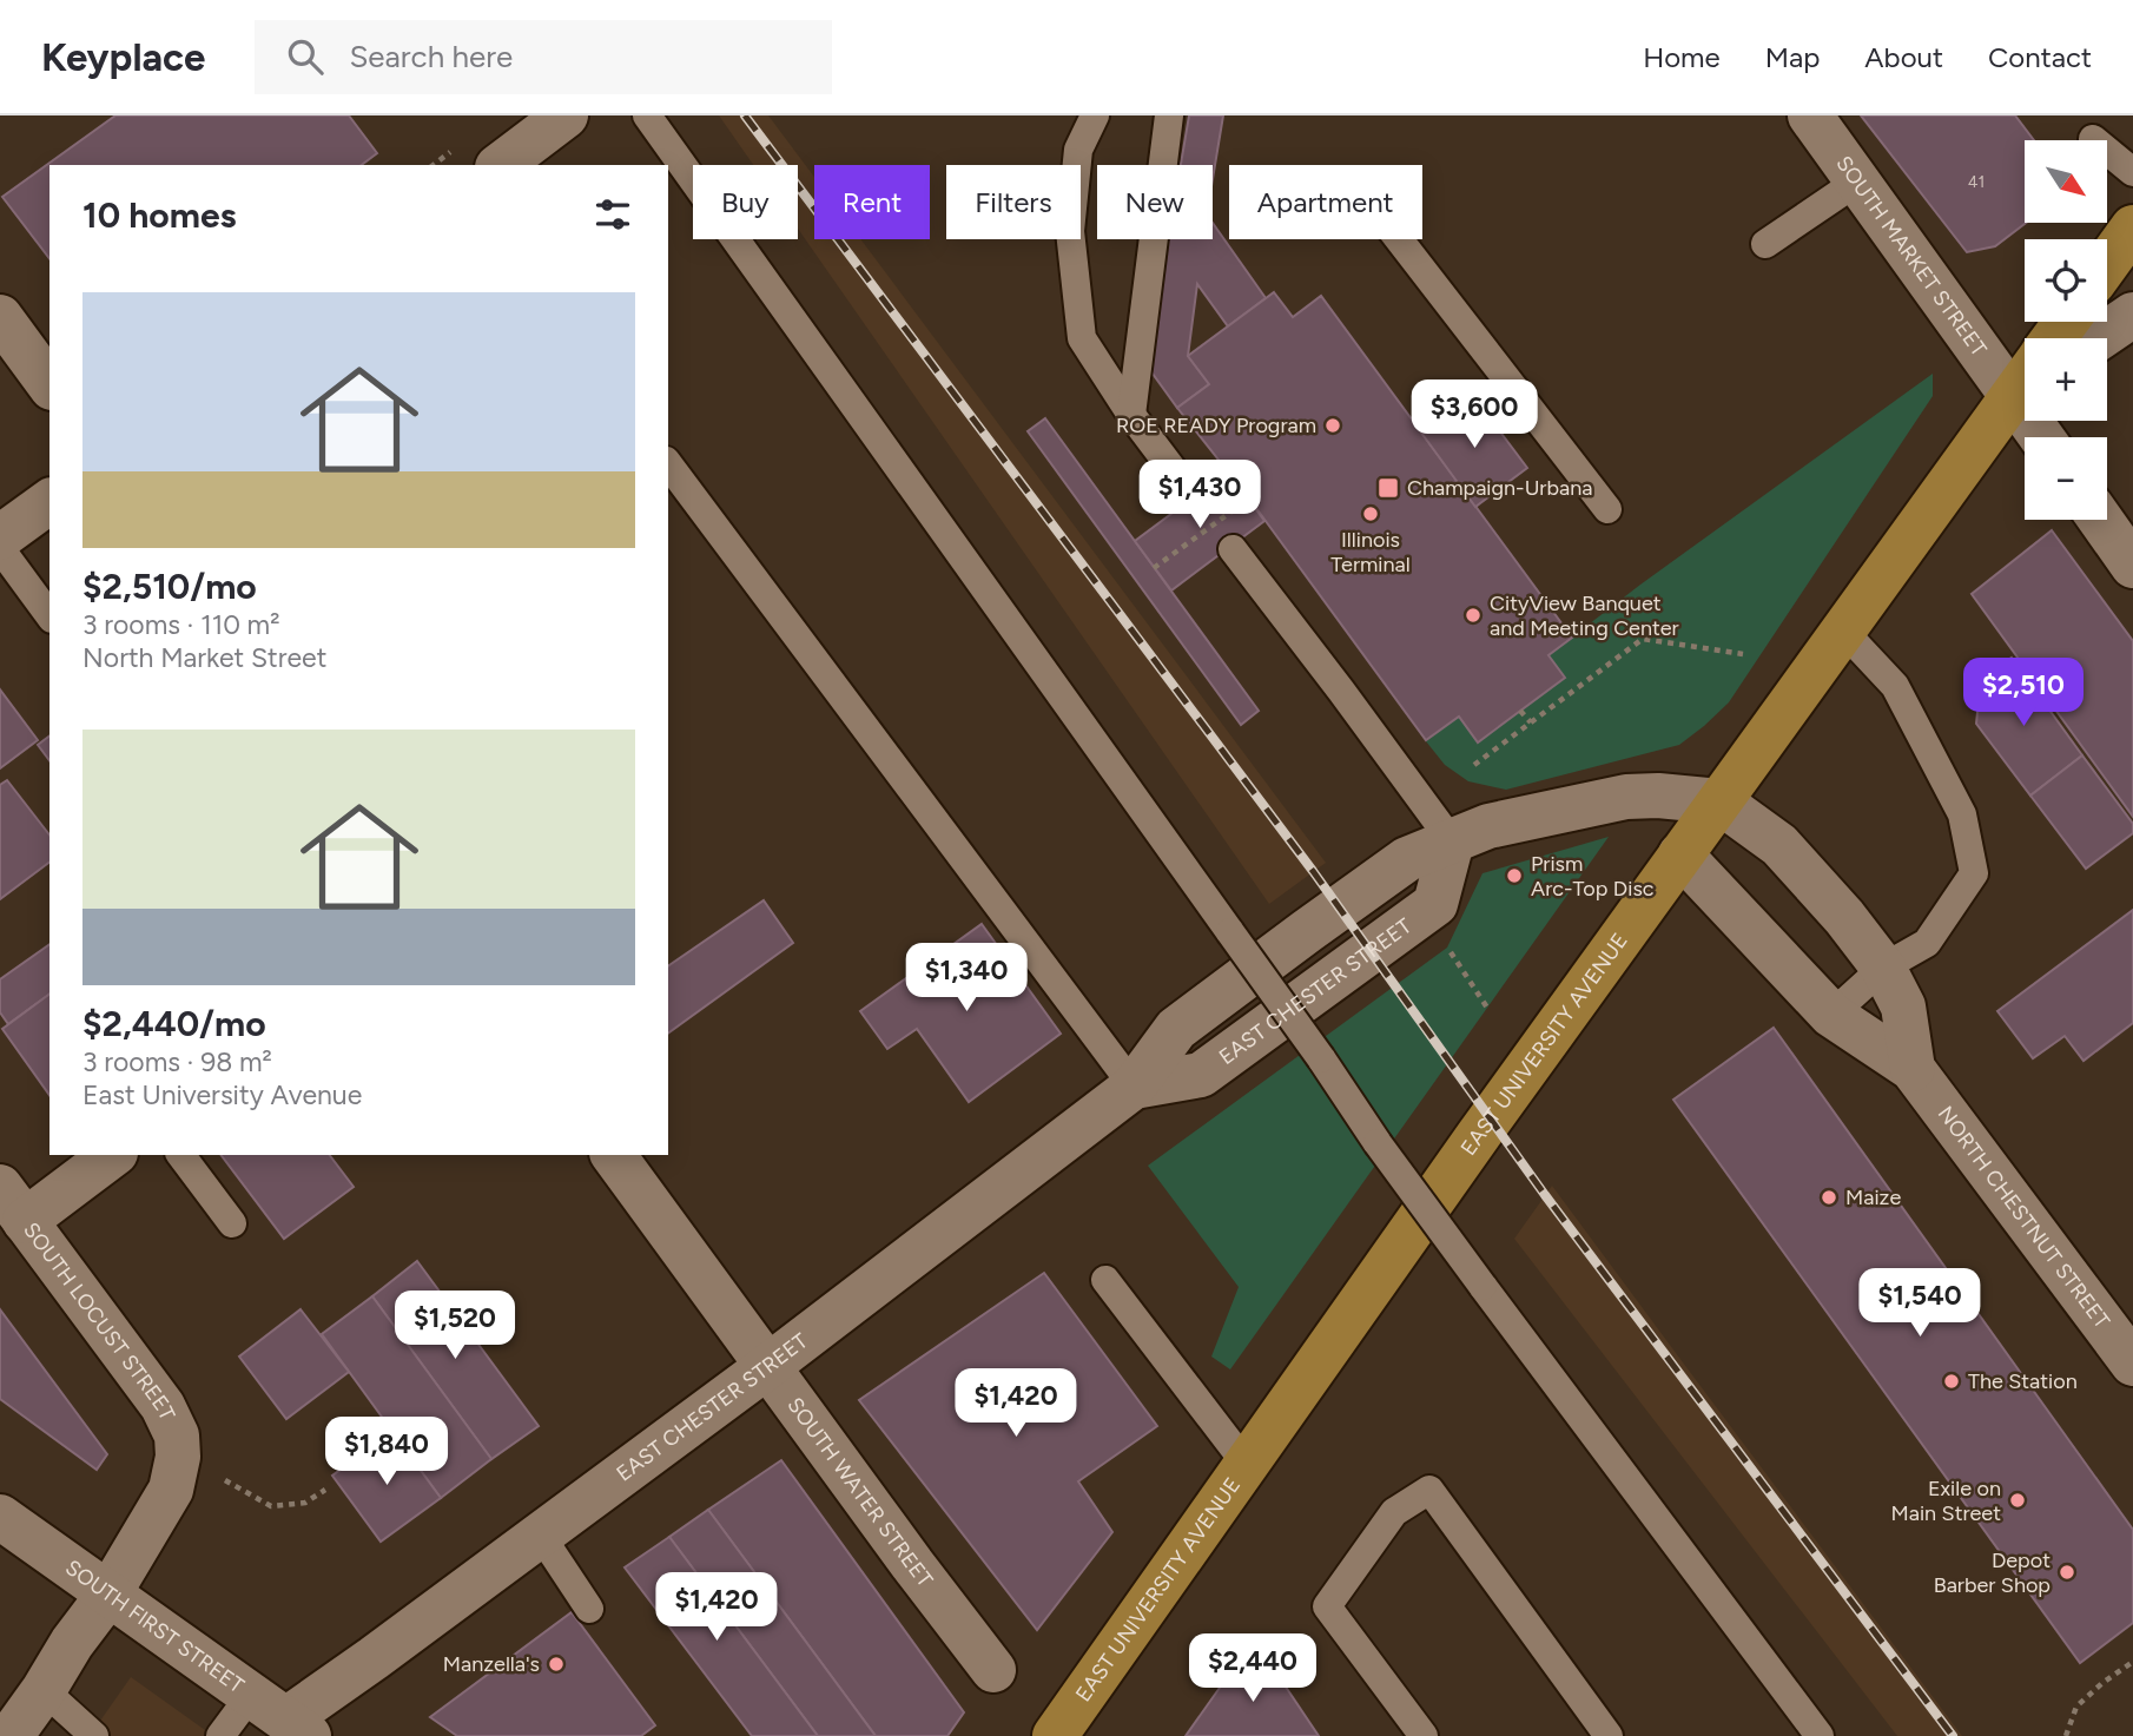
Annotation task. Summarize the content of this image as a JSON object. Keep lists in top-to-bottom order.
{
  "streets": {
    "main road": ["EAST UNIVERSITY AVENUE"],
    "street": [
      "SOUTH MARKET STREET",
      "EAST CHESTER STREET",
      "NORTH CHESTNUT STREET",
      "SOUTH LOCUST STREET",
      "SOUTH WATER STREET",
      "SOUTH FIRST STREET"
    ]
  },
  "crossings": [
    ["EAST CHESTER STREET", "EAST UNIVERSITY AVENUE"],
    ["EAST CHESTER STREET", "NORTH CHESTNUT STREET"],
    ["EAST CHESTER STREET", "SOUTH WATER STREET"],
    ["EAST CHESTER STREET", "SOUTH FIRST STREET"],
    ["EAST UNIVERSITY AVENUE", "NORTH CHESTNUT STREET"],
    ["SOUTH LOCUST STREET", "SOUTH FIRST STREET"]
  ],
  "places": {
    "other": [
      "ROE READY Program",
      "Illinois Terminal",
      "CityView Banquet and Meeting Center",
      "Prism Arc-Top Disc",
      "Maize",
      "The Station",
      "Exile on Main Street",
      "Depot Barber Shop",
      "Manzella's"
    ],
    "transit": ["Champaign-Urbana"]
  },
  "house_numbers": ["41"],
  "north": "bottom right",
  "page": {
    "header": "Keyplace",
    "search": "Search here",
    "nav": [
      "Home",
      "Map",
      "About",
      "Contact"
    ],
    "map_buttons": ["+", "−"],
    "chip": [
      "Buy",
      "Rent",
      "Filters",
      "New",
      "Apartment"
    ],
    "heading": "10 homes",
    "list": [
      {
        "name": "$2,510/mo",
        "note": "3 rooms · 110 m² · North Market Street"
      },
      {
        "name": "$2,440/mo",
        "note": "3 rooms · 98 m² · East University Avenue"
      }
    ],
    "price": [
      "$3,600",
      "$1,430",
      "$2,510",
      "$1,340",
      "$1,540",
      "$1,520",
      "$1,420",
      "$1,840",
      "$1,420",
      "$2,440"
    ]
  }
}
